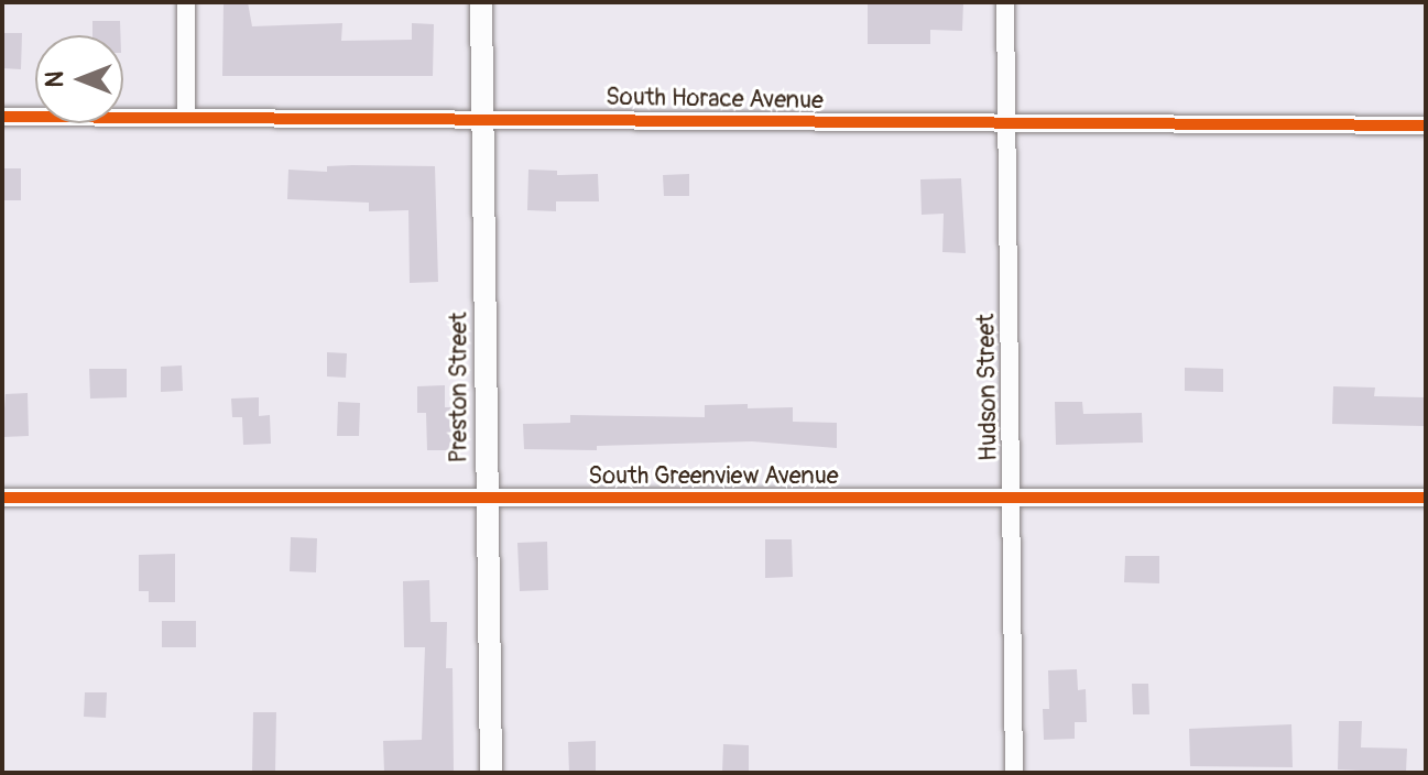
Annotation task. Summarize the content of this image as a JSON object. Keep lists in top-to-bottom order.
{
  "streets": {
    "street": [
      "South Horace Avenue",
      "Preston Street",
      "Hudson Street",
      "South Greenview Avenue"
    ]
  },
  "crossings": [
    ["South Horace Avenue", "Preston Street"],
    ["South Horace Avenue", "Hudson Street"],
    ["Preston Street", "South Greenview Avenue"],
    ["Hudson Street", "South Greenview Avenue"]
  ],
  "north": "left"
}
